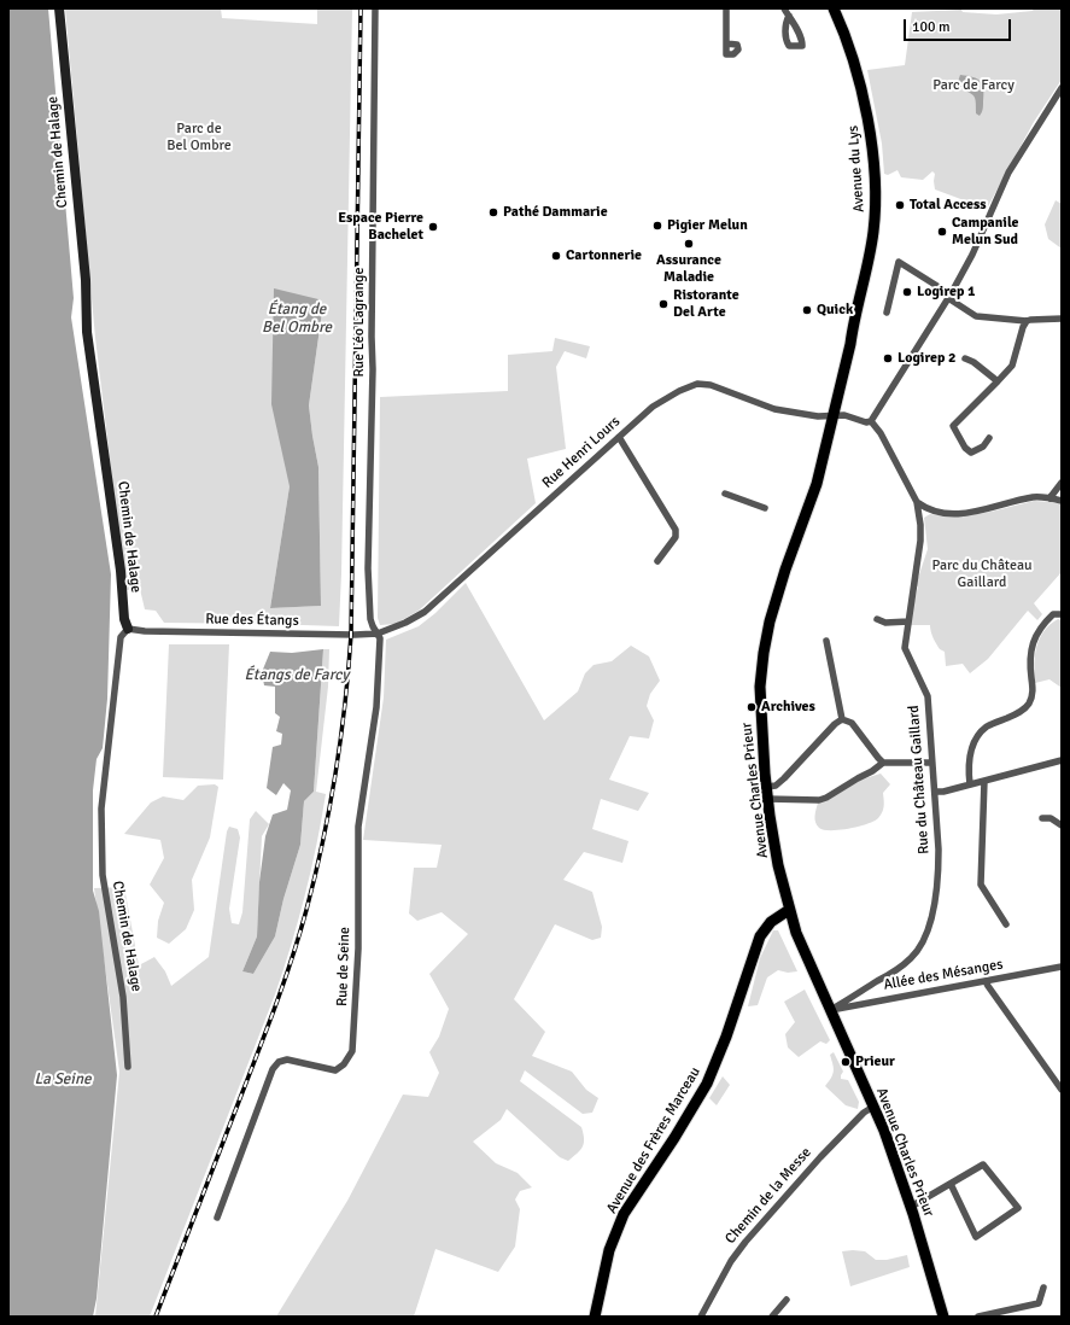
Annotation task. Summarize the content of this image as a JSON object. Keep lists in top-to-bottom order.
{
  "streets": {
    "main road": ["Avenue du Lys", "Avenue Charles Prieur", "Avenue des Frères Marceau"],
    "street": [
      "Chemin de Halage",
      "Rue Léo Lagrange",
      "Rue Henri Lours",
      "Rue des Étangs",
      "Rue du Château Gaillard",
      "Rue de Seine",
      "Allée des Mésanges",
      "Chemin de la Messe"
    ]
  },
  "crossings": [
    ["Chemin de Halage", "Rue des Étangs"],
    ["Avenue du Lys", "Rue Henri Lours"],
    ["Avenue du Lys", "Avenue Charles Prieur"],
    ["Rue Léo Lagrange", "Rue Henri Lours"],
    ["Rue Léo Lagrange", "Rue des Étangs"],
    ["Rue Léo Lagrange", "Rue de Seine"],
    ["Rue Henri Lours", "Rue des Étangs"],
    ["Rue Henri Lours", "Avenue Charles Prieur"],
    ["Rue Henri Lours", "Rue de Seine"],
    ["Rue des Étangs", "Rue de Seine"],
    ["Rue du Château Gaillard", "Avenue Charles Prieur"],
    ["Rue du Château Gaillard", "Allée des Mésanges"],
    ["Avenue Charles Prieur", "Allée des Mésanges"],
    ["Avenue Charles Prieur", "Avenue des Frères Marceau"],
    ["Avenue Charles Prieur", "Chemin de la Messe"]
  ],
  "water": ["Étang de Bel Ombre", "Étangs de Farcy", "La Seine"],
  "parks": ["Parc de Farcy", "Parc de Bel Ombre", "Parc du Château Gaillard"],
  "places": [
    "Total Access",
    "Pathé Dammarie",
    "Pigier Melun",
    "Espace Pierre Bachelet",
    "Campanile Melun Sud",
    "Assurance Maladie",
    "Cartonnerie",
    "Logirep 1",
    "Ristorante Del Arte",
    "Quick",
    "Logirep 2",
    "Archives",
    "Prieur"
  ],
  "scale_bar": "100 m"
}
